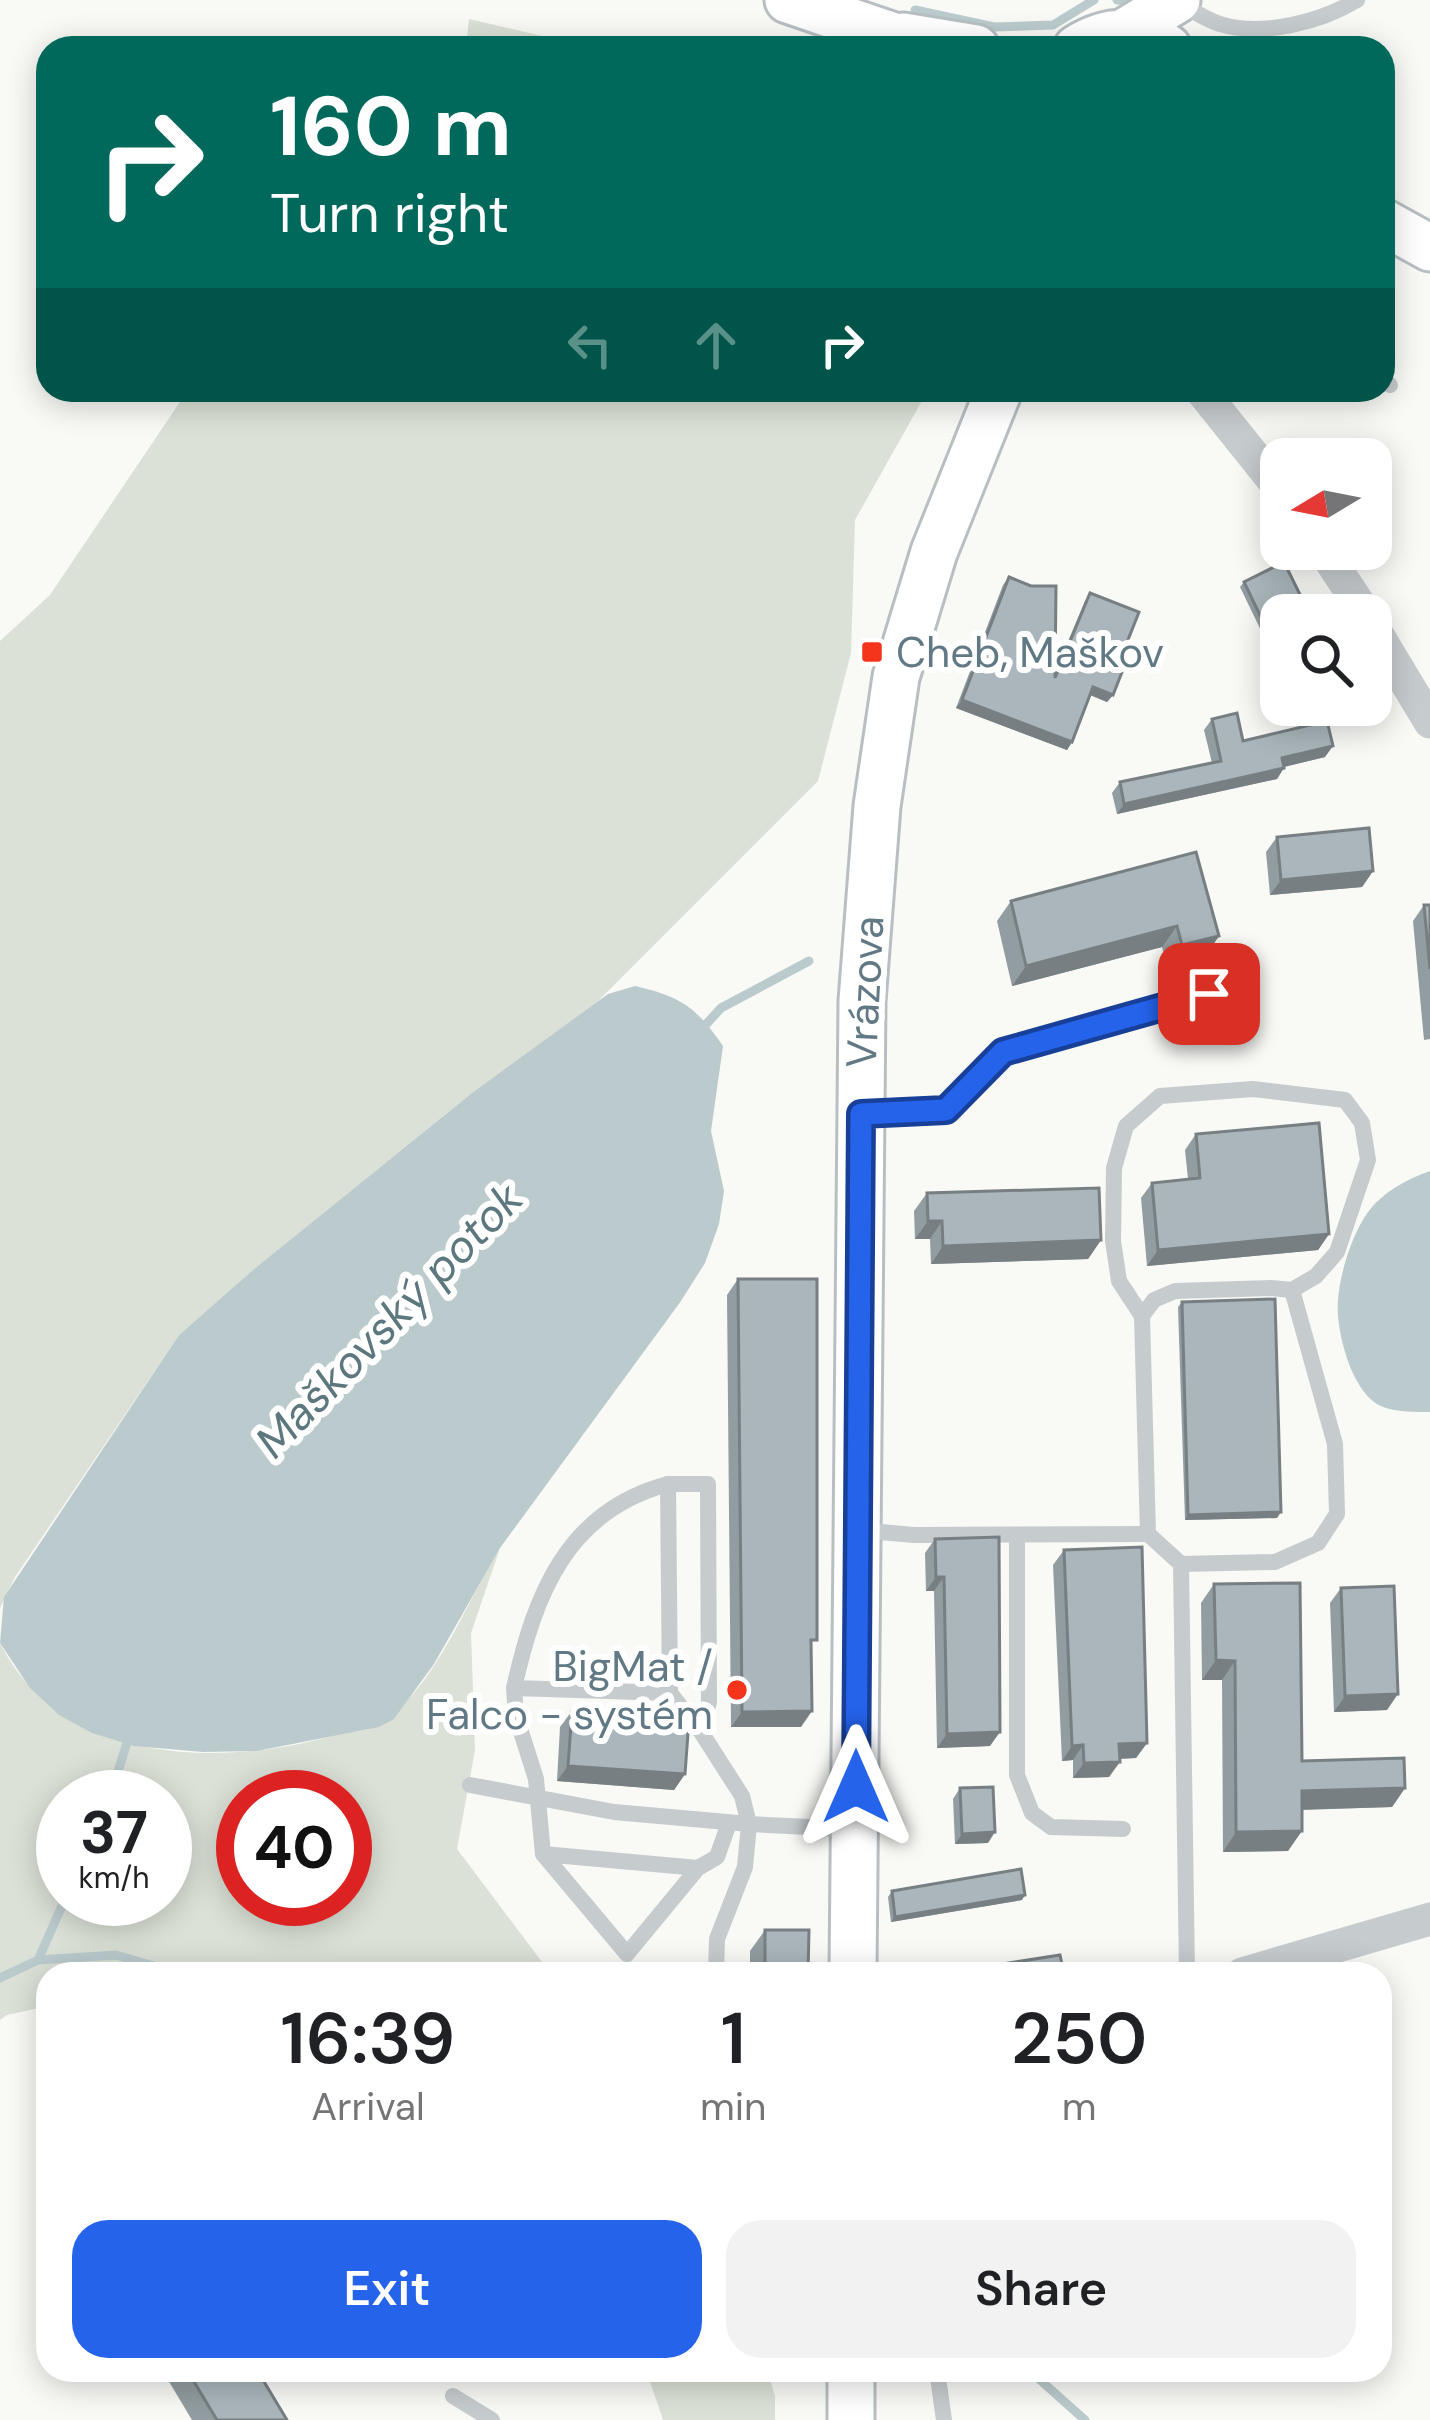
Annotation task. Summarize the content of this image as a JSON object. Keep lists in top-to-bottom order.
{
  "streets": {
    "street": ["Vrázova"]
  },
  "water": ["Maškovský potok"],
  "places": {
    "transit": ["Cheb, Maškov"],
    "other": ["BigMat / Falco - systém"]
  },
  "north": "left",
  "page": {
    "turn": ["160 m", "Turn right"],
    "speed": "37 km/h",
    "limit": "40",
    "eta": [
      "16:39",
      "Arrival",
      "1",
      "min",
      "250",
      "m"
    ],
    "buttons": ["Exit", "Share"]
  }
}
